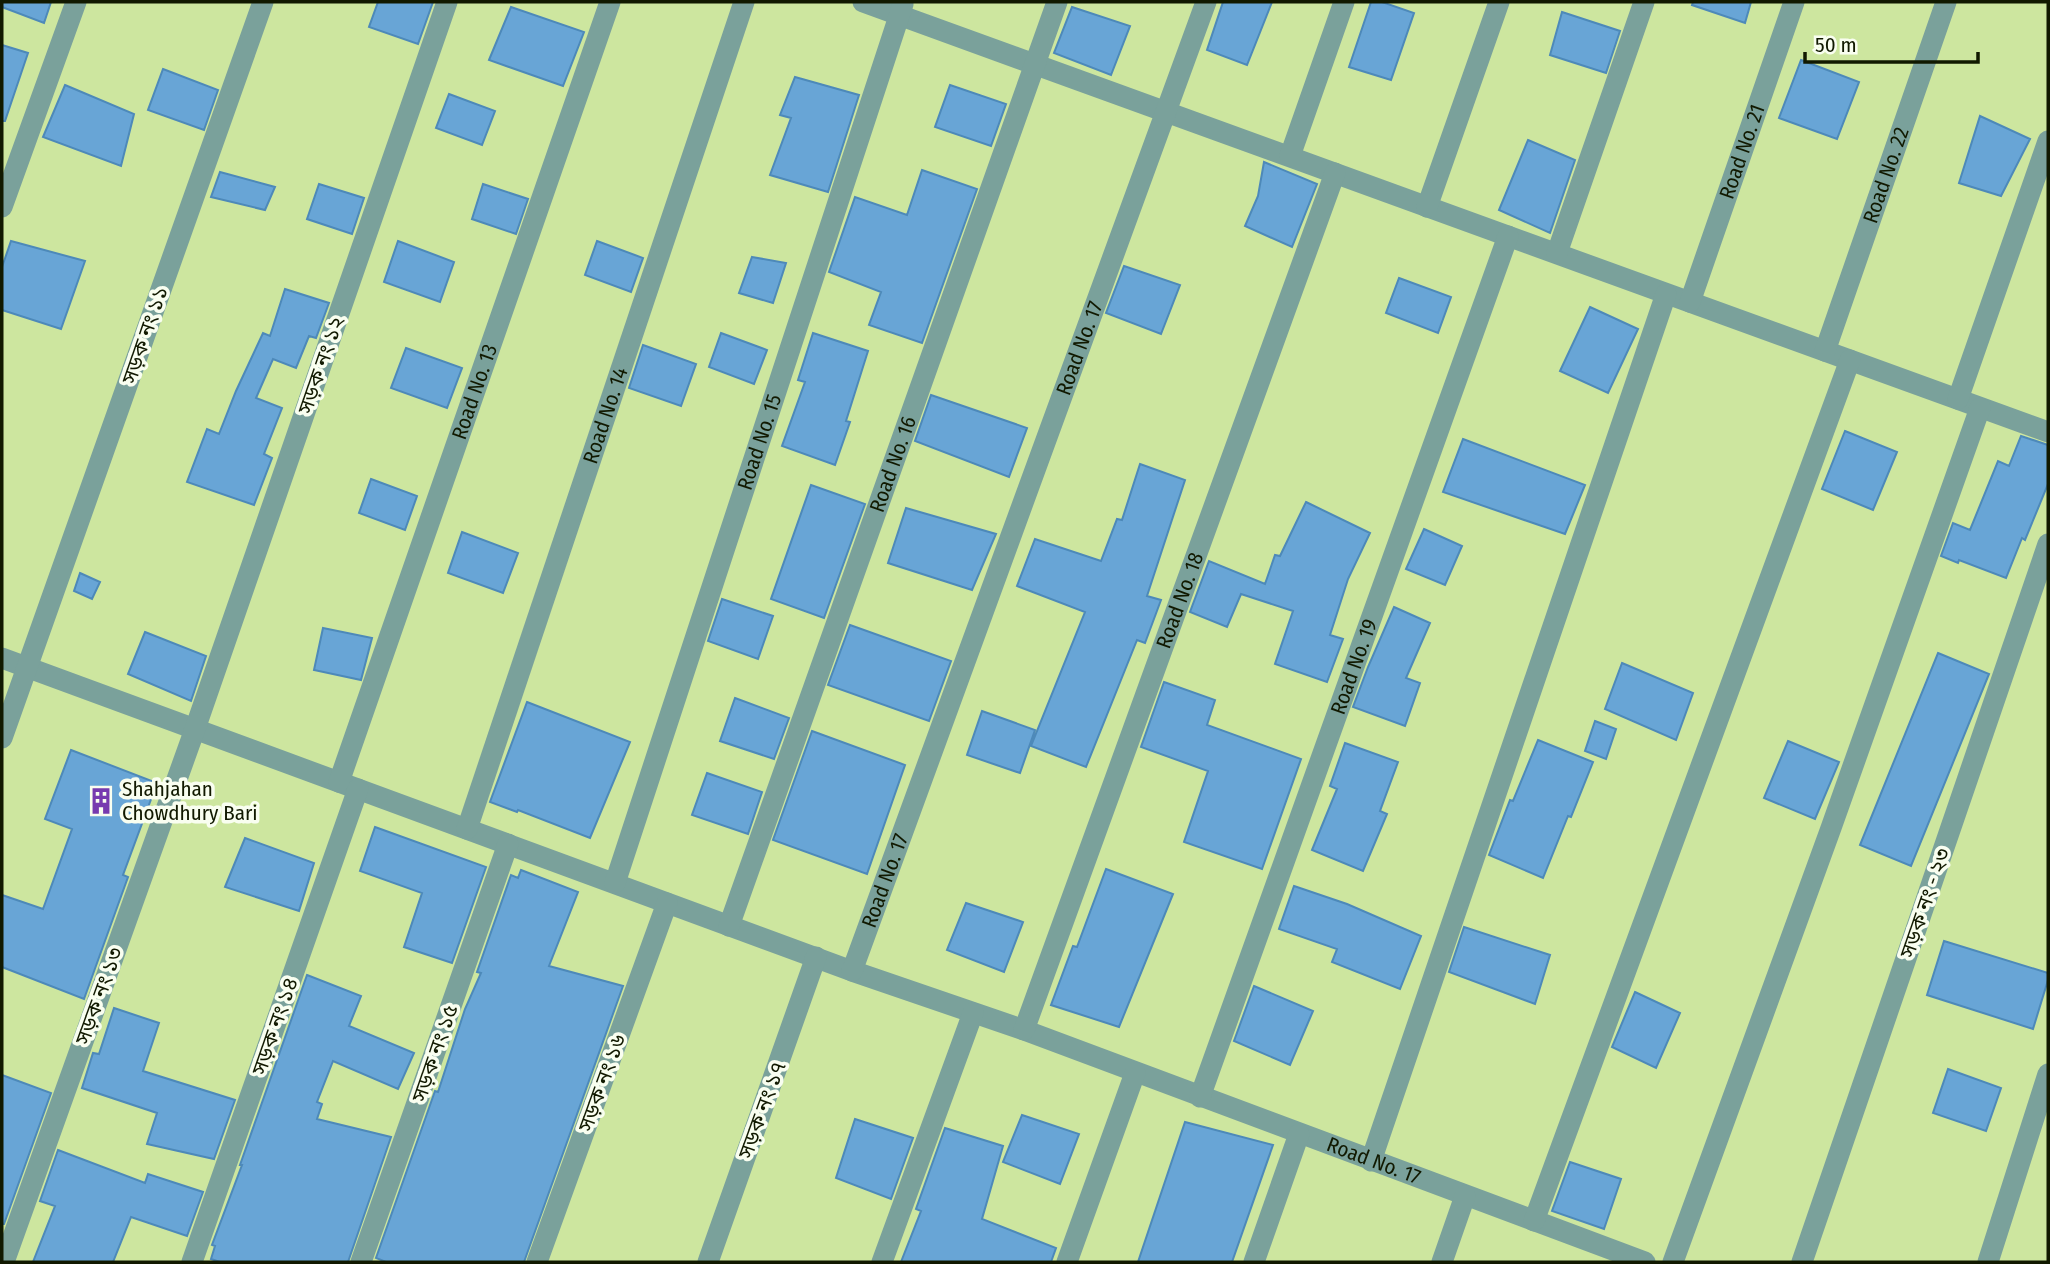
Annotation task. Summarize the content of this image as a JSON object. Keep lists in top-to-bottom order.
{
  "streets": {
    "street": [
      "Road No. 21",
      "Road No. 22",
      "সড়ক নং ১১",
      "Road No. 17",
      "সড়ক নং ১২",
      "Road No. 13",
      "Road No. 14",
      "Road No. 15",
      "Road No. 16",
      "Road No. 18",
      "Road No. 19",
      "সড়ক নং - ২৩",
      "সড়ক নং ১৩",
      "সড়ক নং ১৪",
      "সড়ক নং ১৫",
      "সড়ক নং ১৬",
      "সড়ক নং ১৭"
    ]
  },
  "crossings": [
    ["Road No. 17", "Road No. 18"],
    ["Road No. 17", "Road No. 19"],
    ["সড়ক নং ১২", "সড়ক নং ১৩"],
    ["Road No. 13", "সড়ক নং ১৪"]
  ],
  "places": {
    "building": ["Shahjahan Chowdhury Bari"]
  },
  "scale_bar": "50 m"
}
